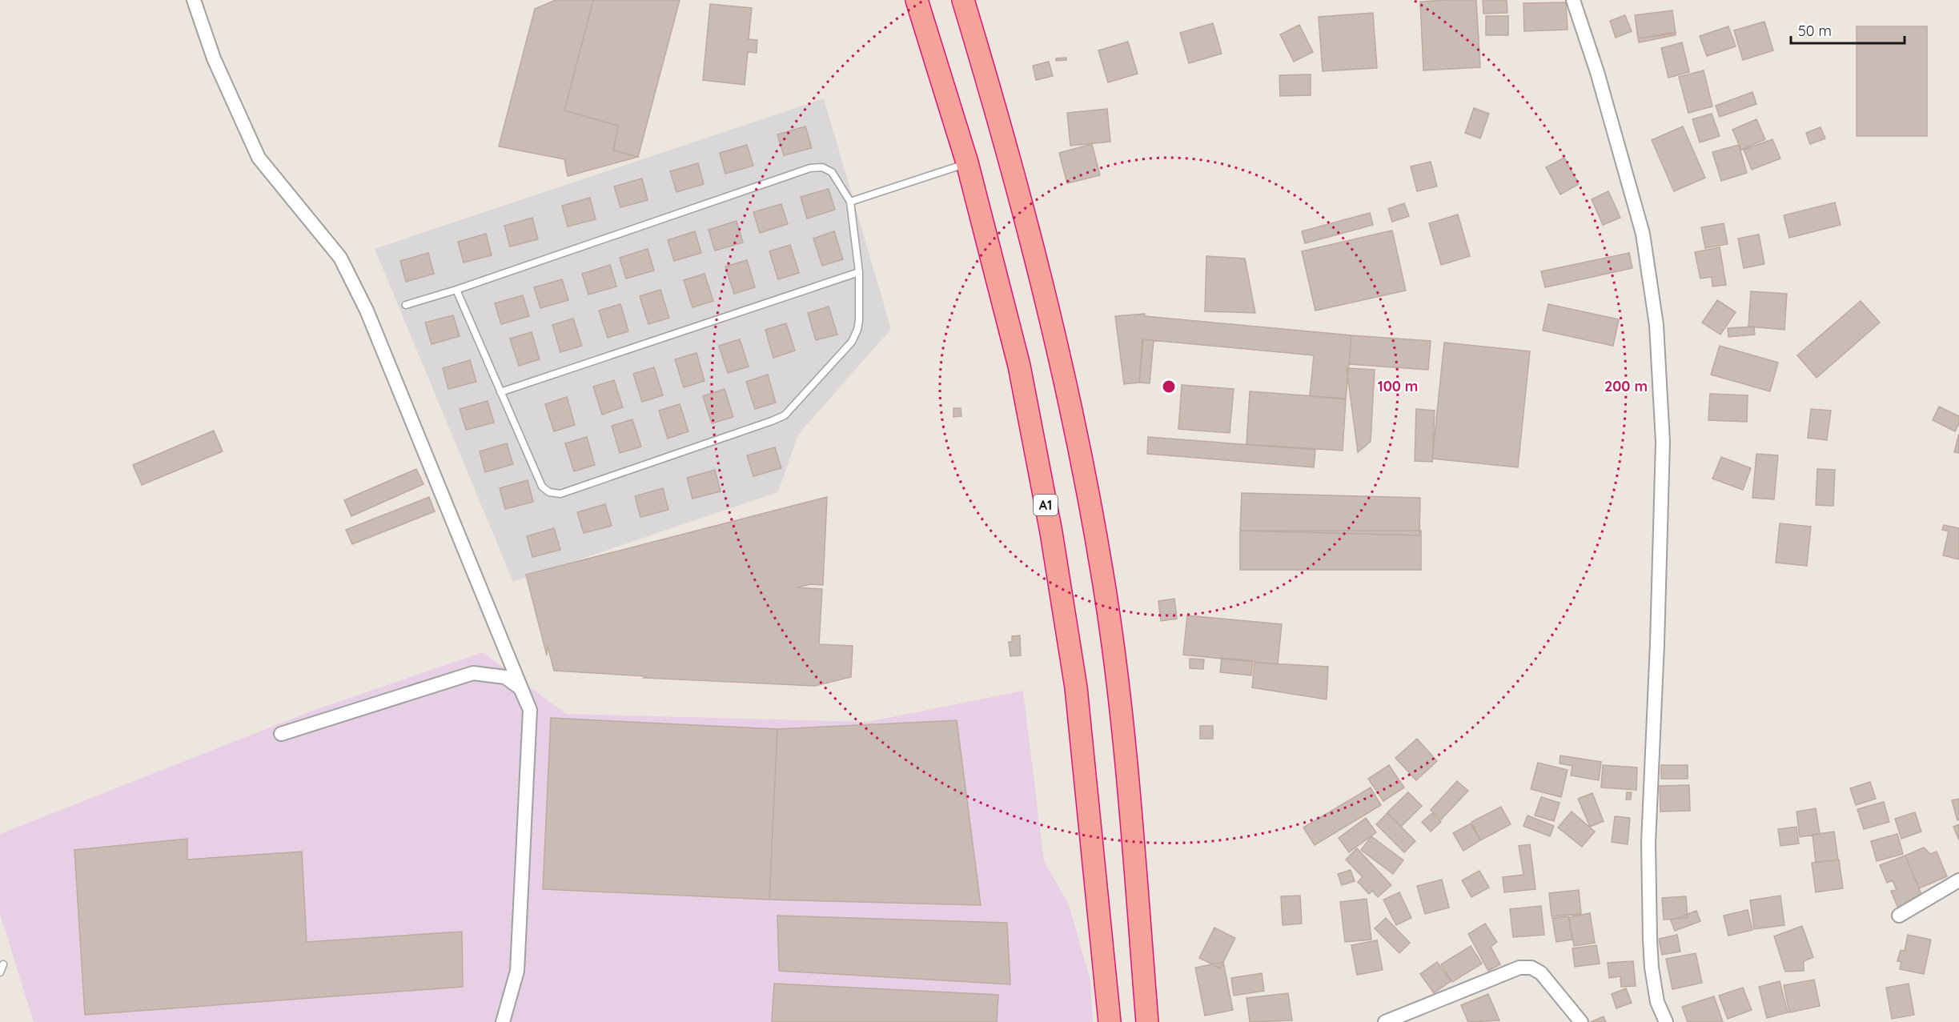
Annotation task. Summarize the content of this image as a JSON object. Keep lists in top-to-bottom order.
{
  "streets": {
    "highway": ["A1"]
  },
  "scale_bar": "50 m",
  "rings": ["100 m", "200 m"]
}
